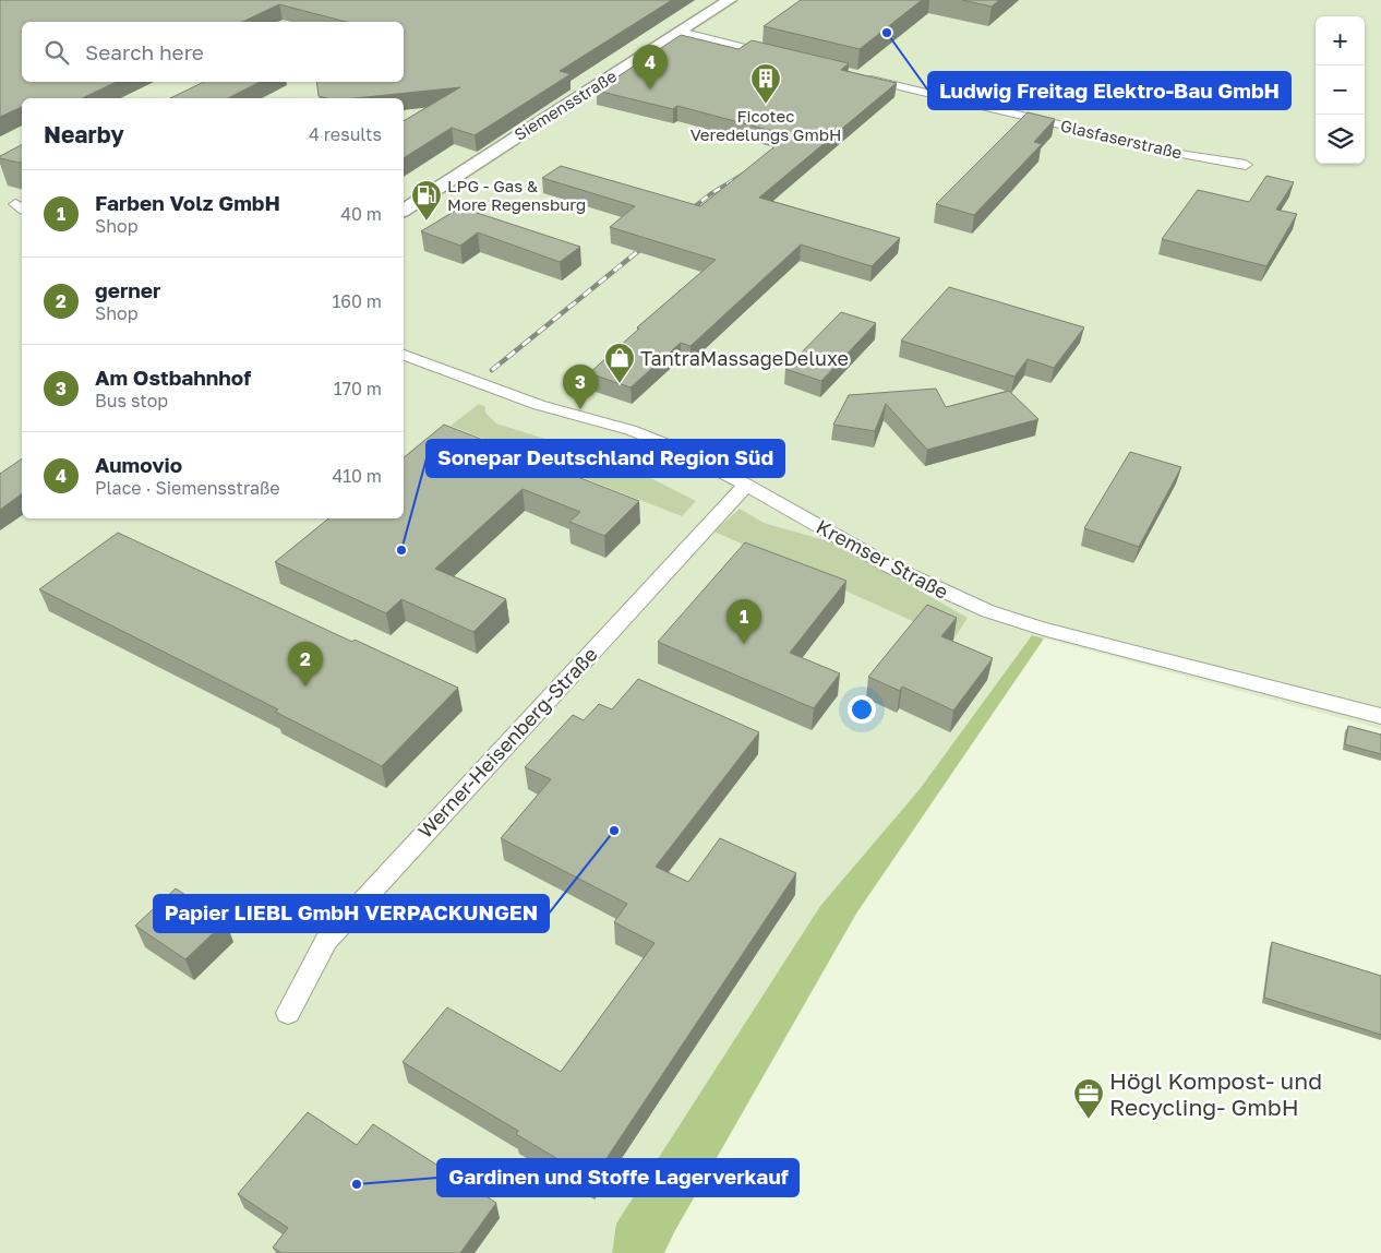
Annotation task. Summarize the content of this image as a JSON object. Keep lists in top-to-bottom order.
{
  "streets": {
    "street": [
      "Siemensstraße",
      "Glasfaserstraße",
      "Kremser Straße",
      "Werner-Heisenberg-Straße"
    ]
  },
  "crossings": [
    ["Kremser Straße", "Werner-Heisenberg-Straße"]
  ],
  "places": {
    "other": [
      "Ludwig Freitag Elektro-Bau GmbH",
      "Sonepar Deutschland Region Süd",
      "Papier LIEBL GmbH VERPACKUNGEN",
      "Gardinen und Stoffe Lagerverkauf"
    ],
    "building": ["Ficotec Veredelungs GmbH"],
    "fuel station": ["LPG - Gas & More Regensburg"],
    "shop": ["TantraMassageDeluxe"],
    "office": ["Högl Kompost- und Recycling- GmbH"]
  },
  "page": {
    "map_buttons": ["+", "−"],
    "search": "Search here",
    "pins": [
      "4",
      "3",
      "1",
      "2"
    ],
    "heading": ["Nearby", "4 results"],
    "list": [
      {
        "mark": "1",
        "name": "Farben Volz GmbH",
        "note": "Shop",
        "value": "40 m"
      },
      {
        "mark": "2",
        "name": "gerner",
        "note": "Shop",
        "value": "160 m"
      },
      {
        "mark": "3",
        "name": "Am Ostbahnhof",
        "note": "Bus stop",
        "value": "170 m"
      },
      {
        "mark": "4",
        "name": "Aumovio",
        "note": "Place · Siemensstraße",
        "value": "410 m"
      }
    ]
  }
}
